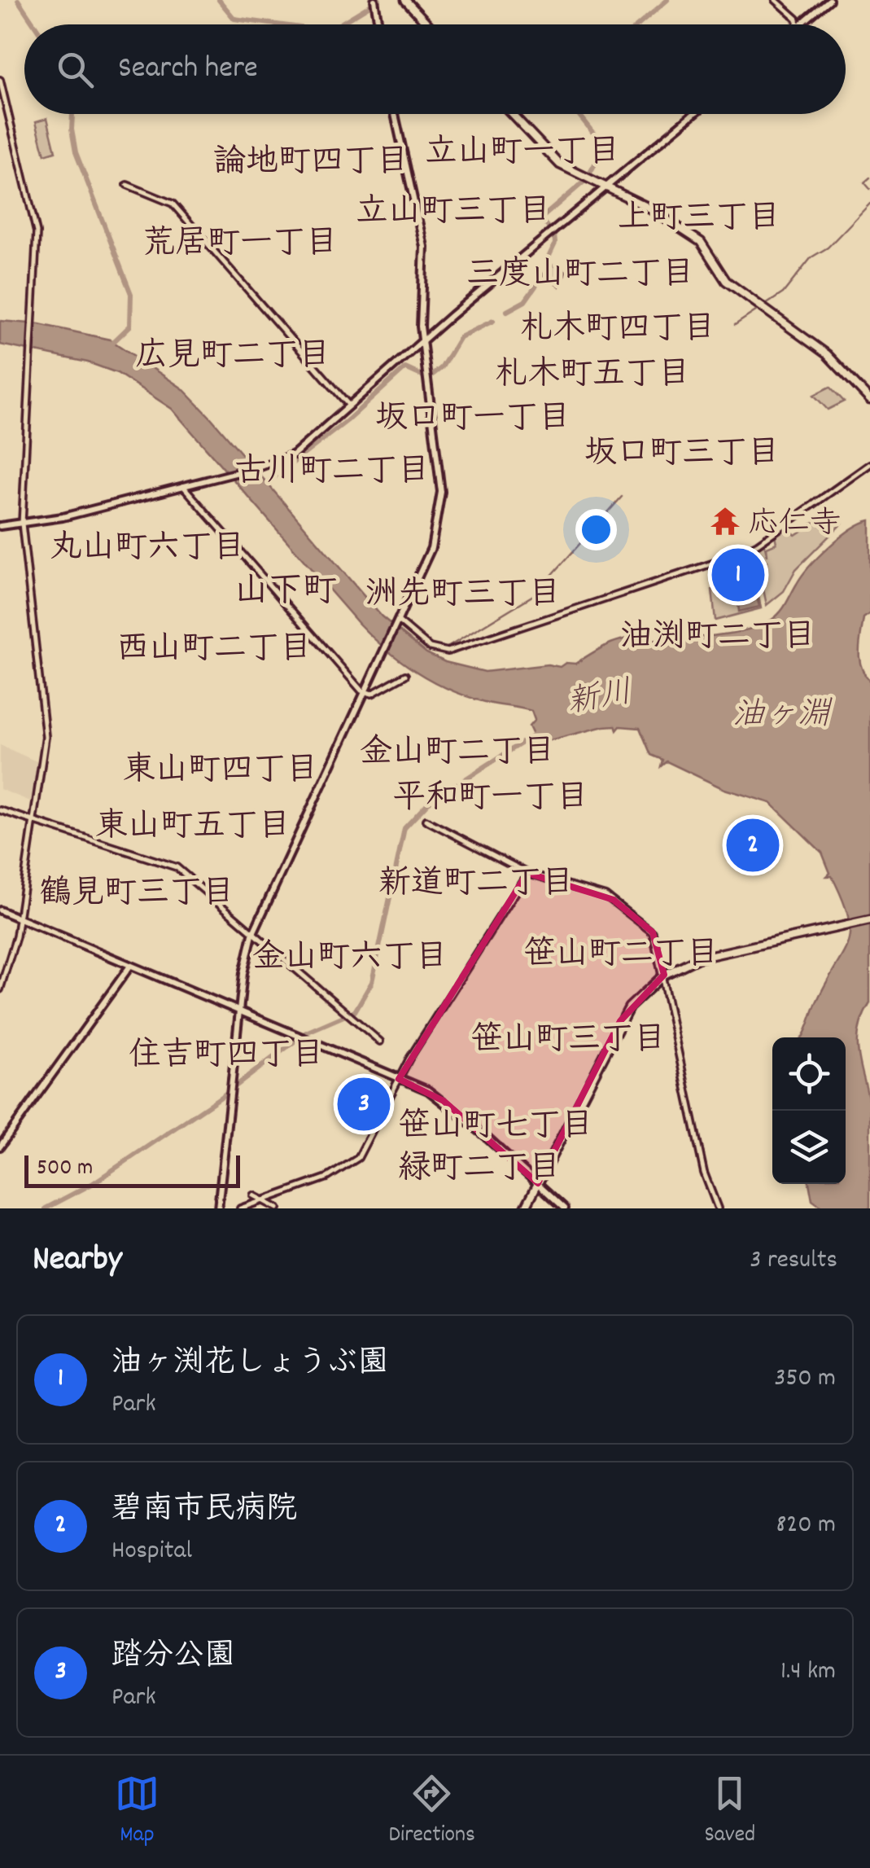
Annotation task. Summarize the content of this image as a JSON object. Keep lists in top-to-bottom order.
{
  "districts": [
    "立山町一丁目",
    "論地町四丁目",
    "立山町三丁目",
    "上町三丁目",
    "荒居町一丁目",
    "三度山町二丁目",
    "札木町四丁目",
    "広見町二丁目",
    "札木町五丁目",
    "坂口町一丁目",
    "坂口町三丁目",
    "古川町二丁目",
    "丸山町六丁目",
    "山下町",
    "洲先町三丁目",
    "油渕町二丁目",
    "西山町二丁目",
    "金山町二丁目",
    "東山町四丁目",
    "平和町一丁目",
    "東山町五丁目",
    "新道町二丁目",
    "鶴見町三丁目",
    "笹山町二丁目",
    "金山町六丁目",
    "笹山町三丁目",
    "住吉町四丁目",
    "笹山町七丁目",
    "緑町二丁目"
  ],
  "water": ["新川", "油ヶ淵"],
  "places": {
    "temple": ["応仁寺"]
  },
  "scale_bar": "500 m",
  "page": {
    "search": "Search here",
    "pins": ["1", "2", "3"],
    "scale": "500 m",
    "heading": ["Nearby", "3 results"],
    "list": [
      {
        "mark": "1",
        "name": "油ヶ渕花しょうぶ園",
        "note": "Park",
        "value": "350 m"
      },
      {
        "mark": "2",
        "name": "碧南市民病院",
        "note": "Hospital",
        "value": "820 m"
      },
      {
        "mark": "3",
        "name": "踏分公園",
        "note": "Park",
        "value": "1.4 km"
      }
    ],
    "nav": ["Map", "Directions", "Saved"]
  }
}
